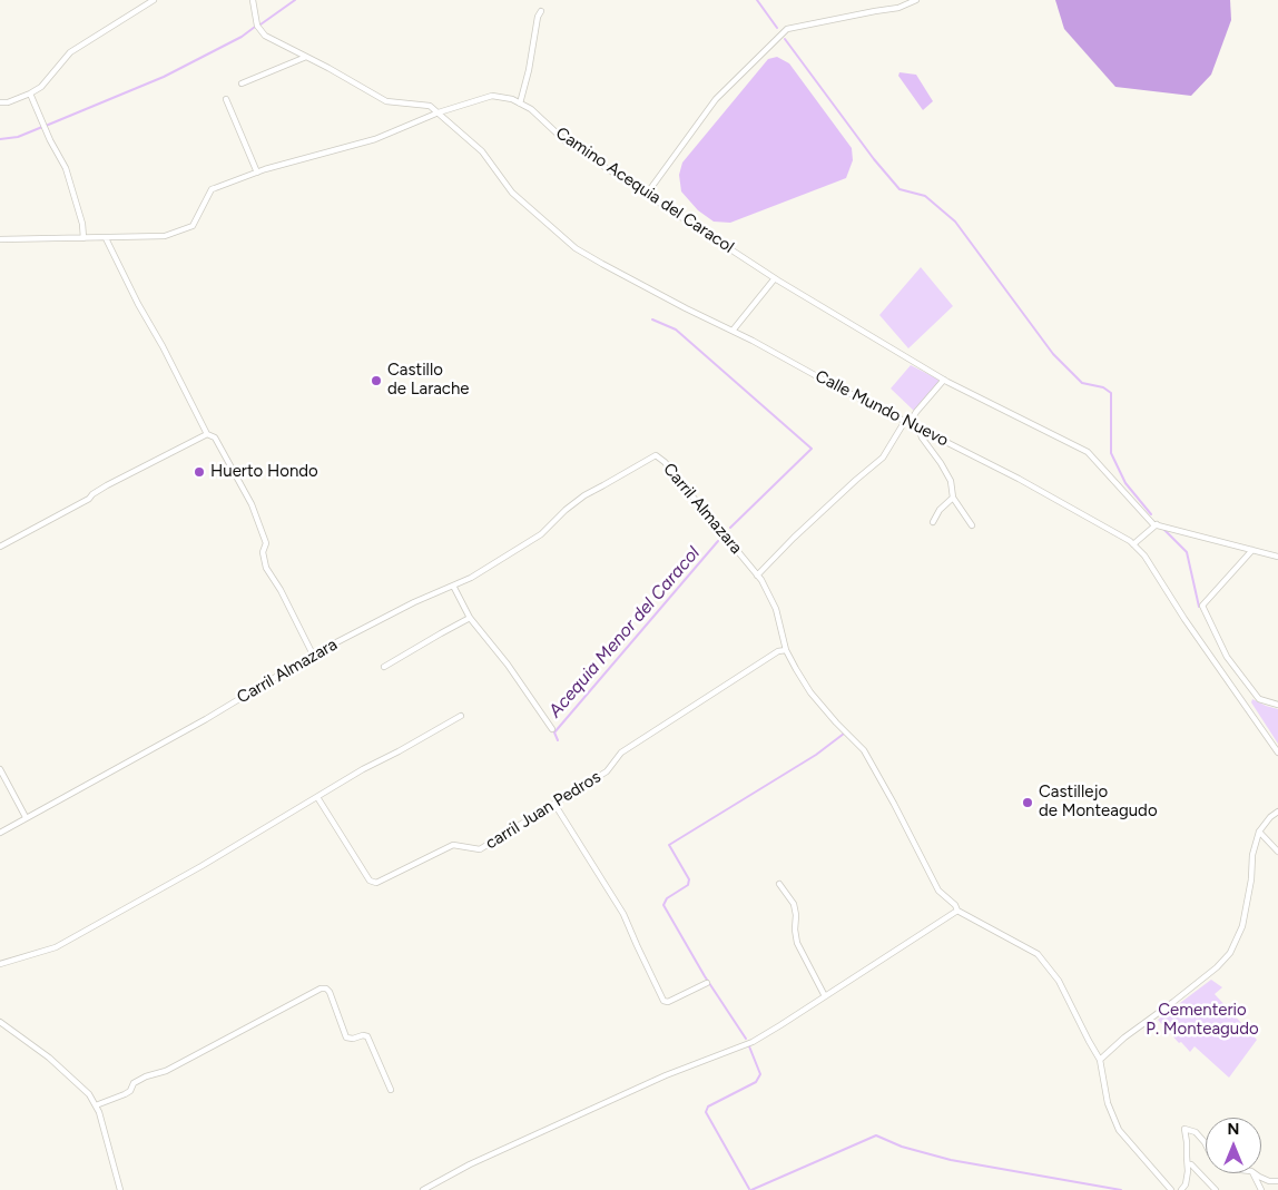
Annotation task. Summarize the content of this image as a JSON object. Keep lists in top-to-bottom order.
{
  "streets": {
    "street": [
      "Camino Acequia del Caracol",
      "Calle Mundo Nuevo",
      "Carril Almazara",
      "carril Juan Pedros"
    ]
  },
  "crossings": [
    ["Camino Acequia del Caracol", "Calle Mundo Nuevo"],
    ["Carril Almazara", "carril Juan Pedros"]
  ],
  "water": ["Acequia Menor del Caracol"],
  "parks": ["Cementerio P. Monteagudo"],
  "places": ["Castillo de Larache", "Huerto Hondo", "Castillejo de Monteagudo"],
  "north": "top"
}
